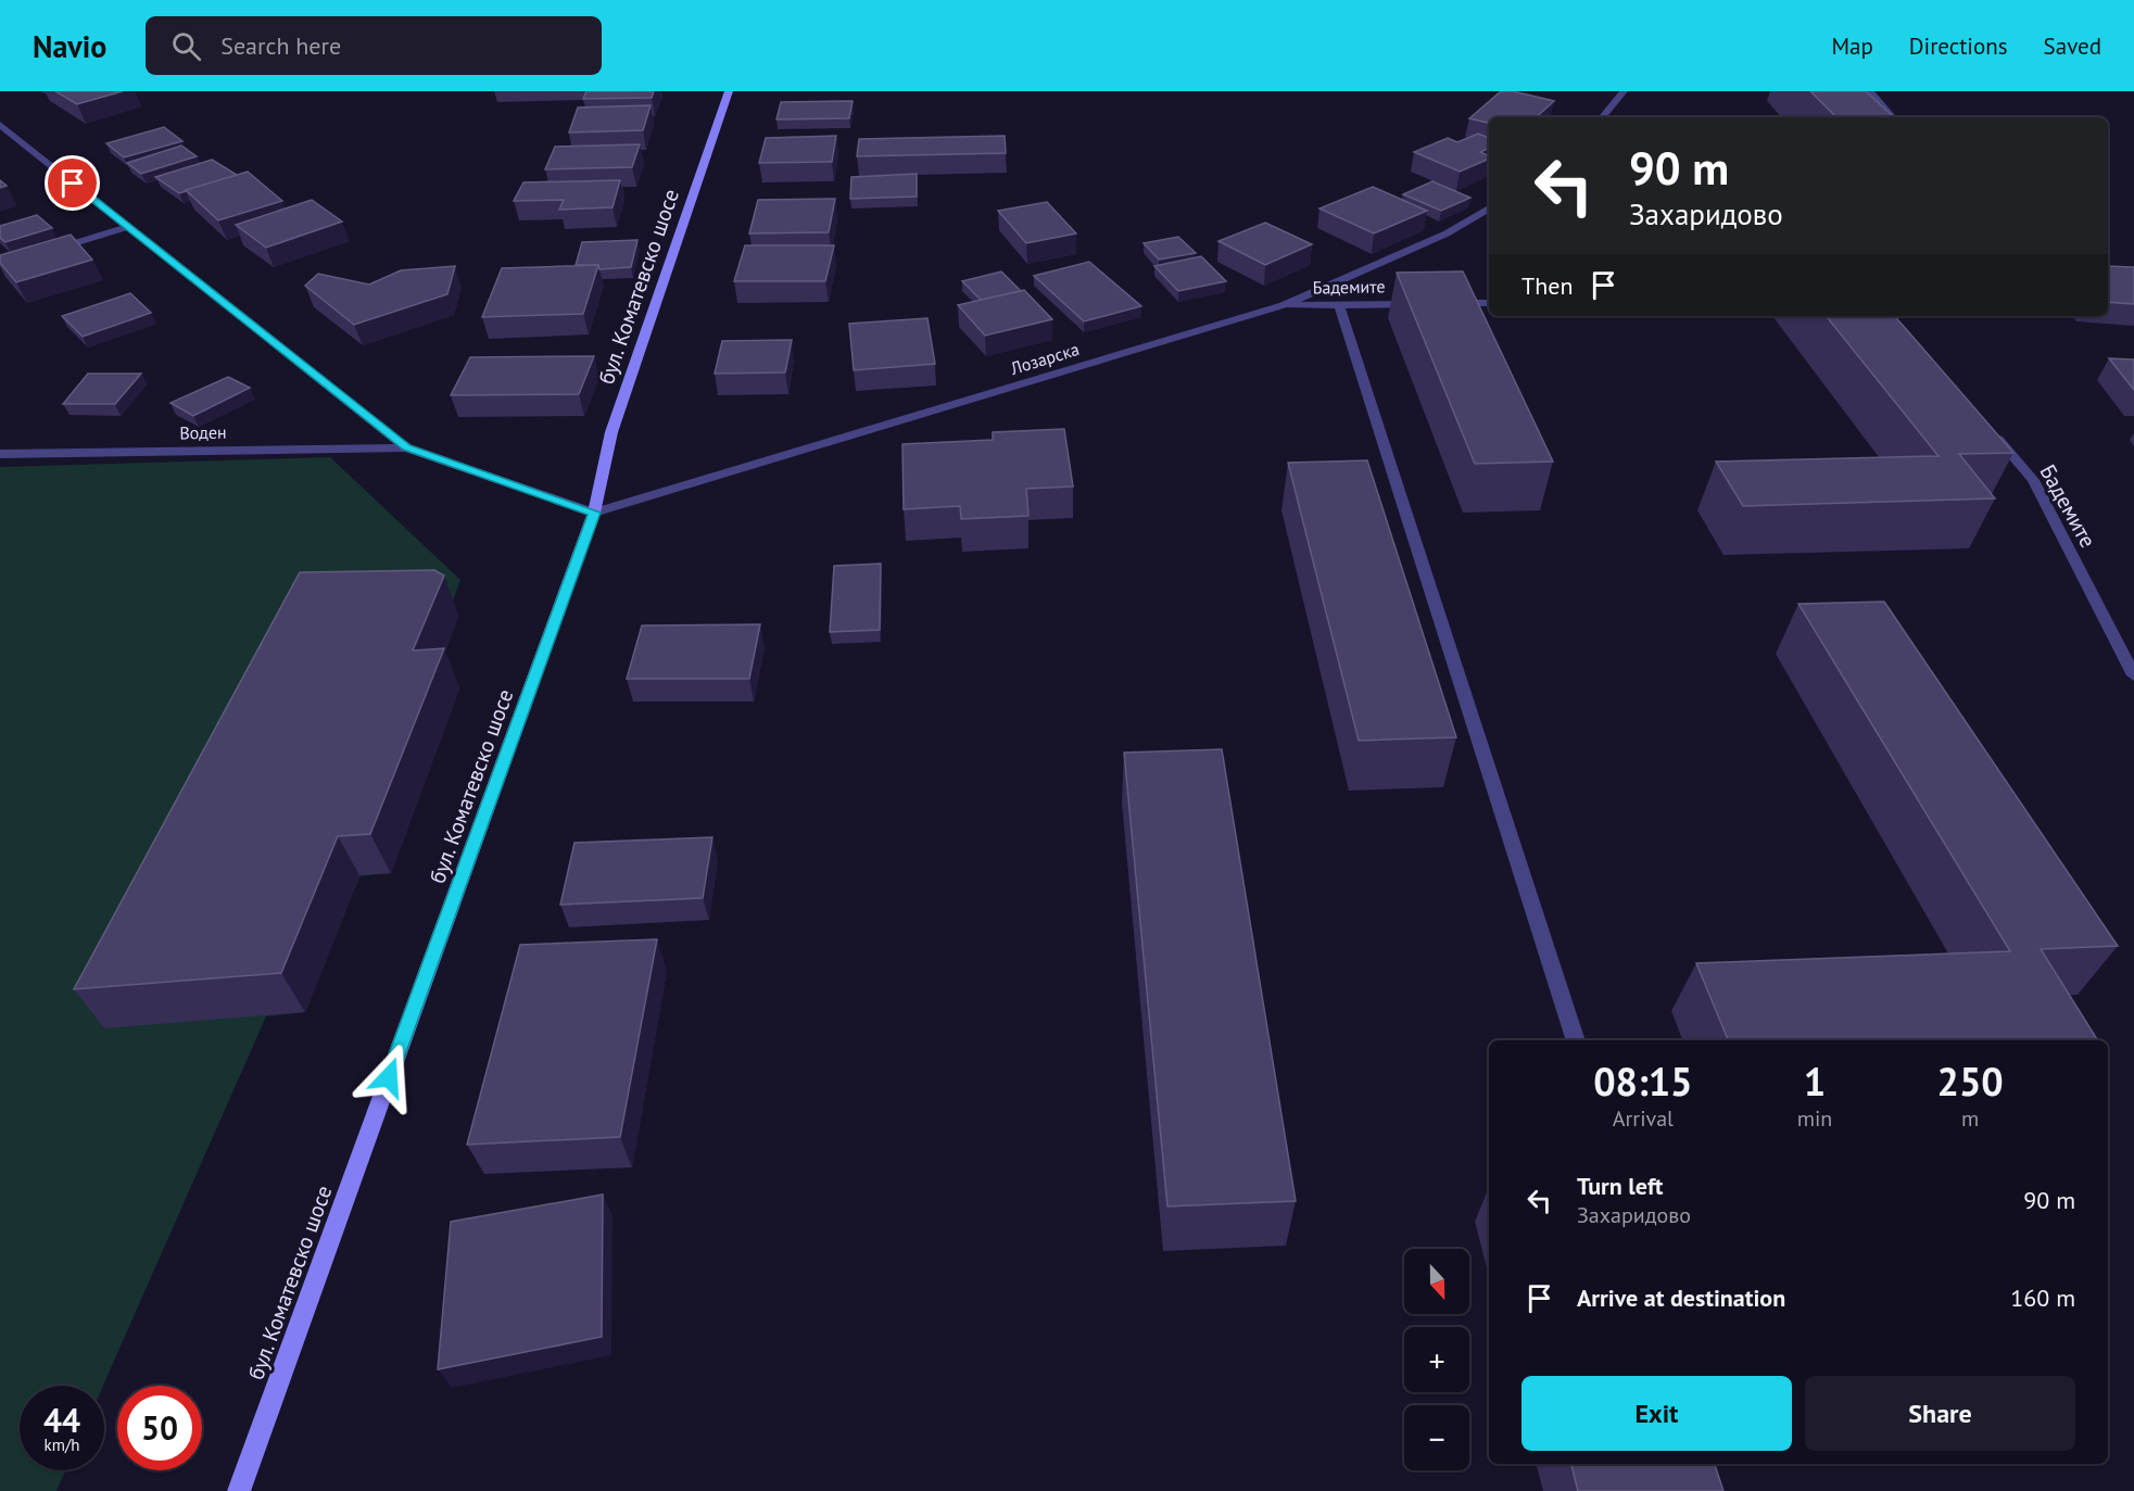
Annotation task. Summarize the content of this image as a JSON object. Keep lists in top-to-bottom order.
{
  "streets": {
    "main road": ["бул. Коматевско шосе"],
    "street": ["Бадемите", "Лозарска", "Воден"]
  },
  "crossings": [
    ["бул. Коматевско шосе", "Лозарска"],
    ["Бадемите", "Лозарска"]
  ],
  "north": "bottom",
  "page": {
    "header": "Navio",
    "search": "Search here",
    "nav": ["Map", "Directions", "Saved"],
    "turn": ["90 m", "Захаридово"],
    "then": "Then",
    "eta": [
      "08:15",
      "Arrival",
      "1",
      "min",
      "250",
      "m"
    ],
    "list": [
      {
        "name": "Turn left",
        "note": "Захаридово",
        "value": "90 m"
      },
      {
        "name": "Arrive at destination",
        "value": "160 m"
      }
    ],
    "map_buttons": ["+", "−"],
    "buttons": ["Exit", "Share"],
    "speed": "44 km/h",
    "limit": "50"
  }
}
